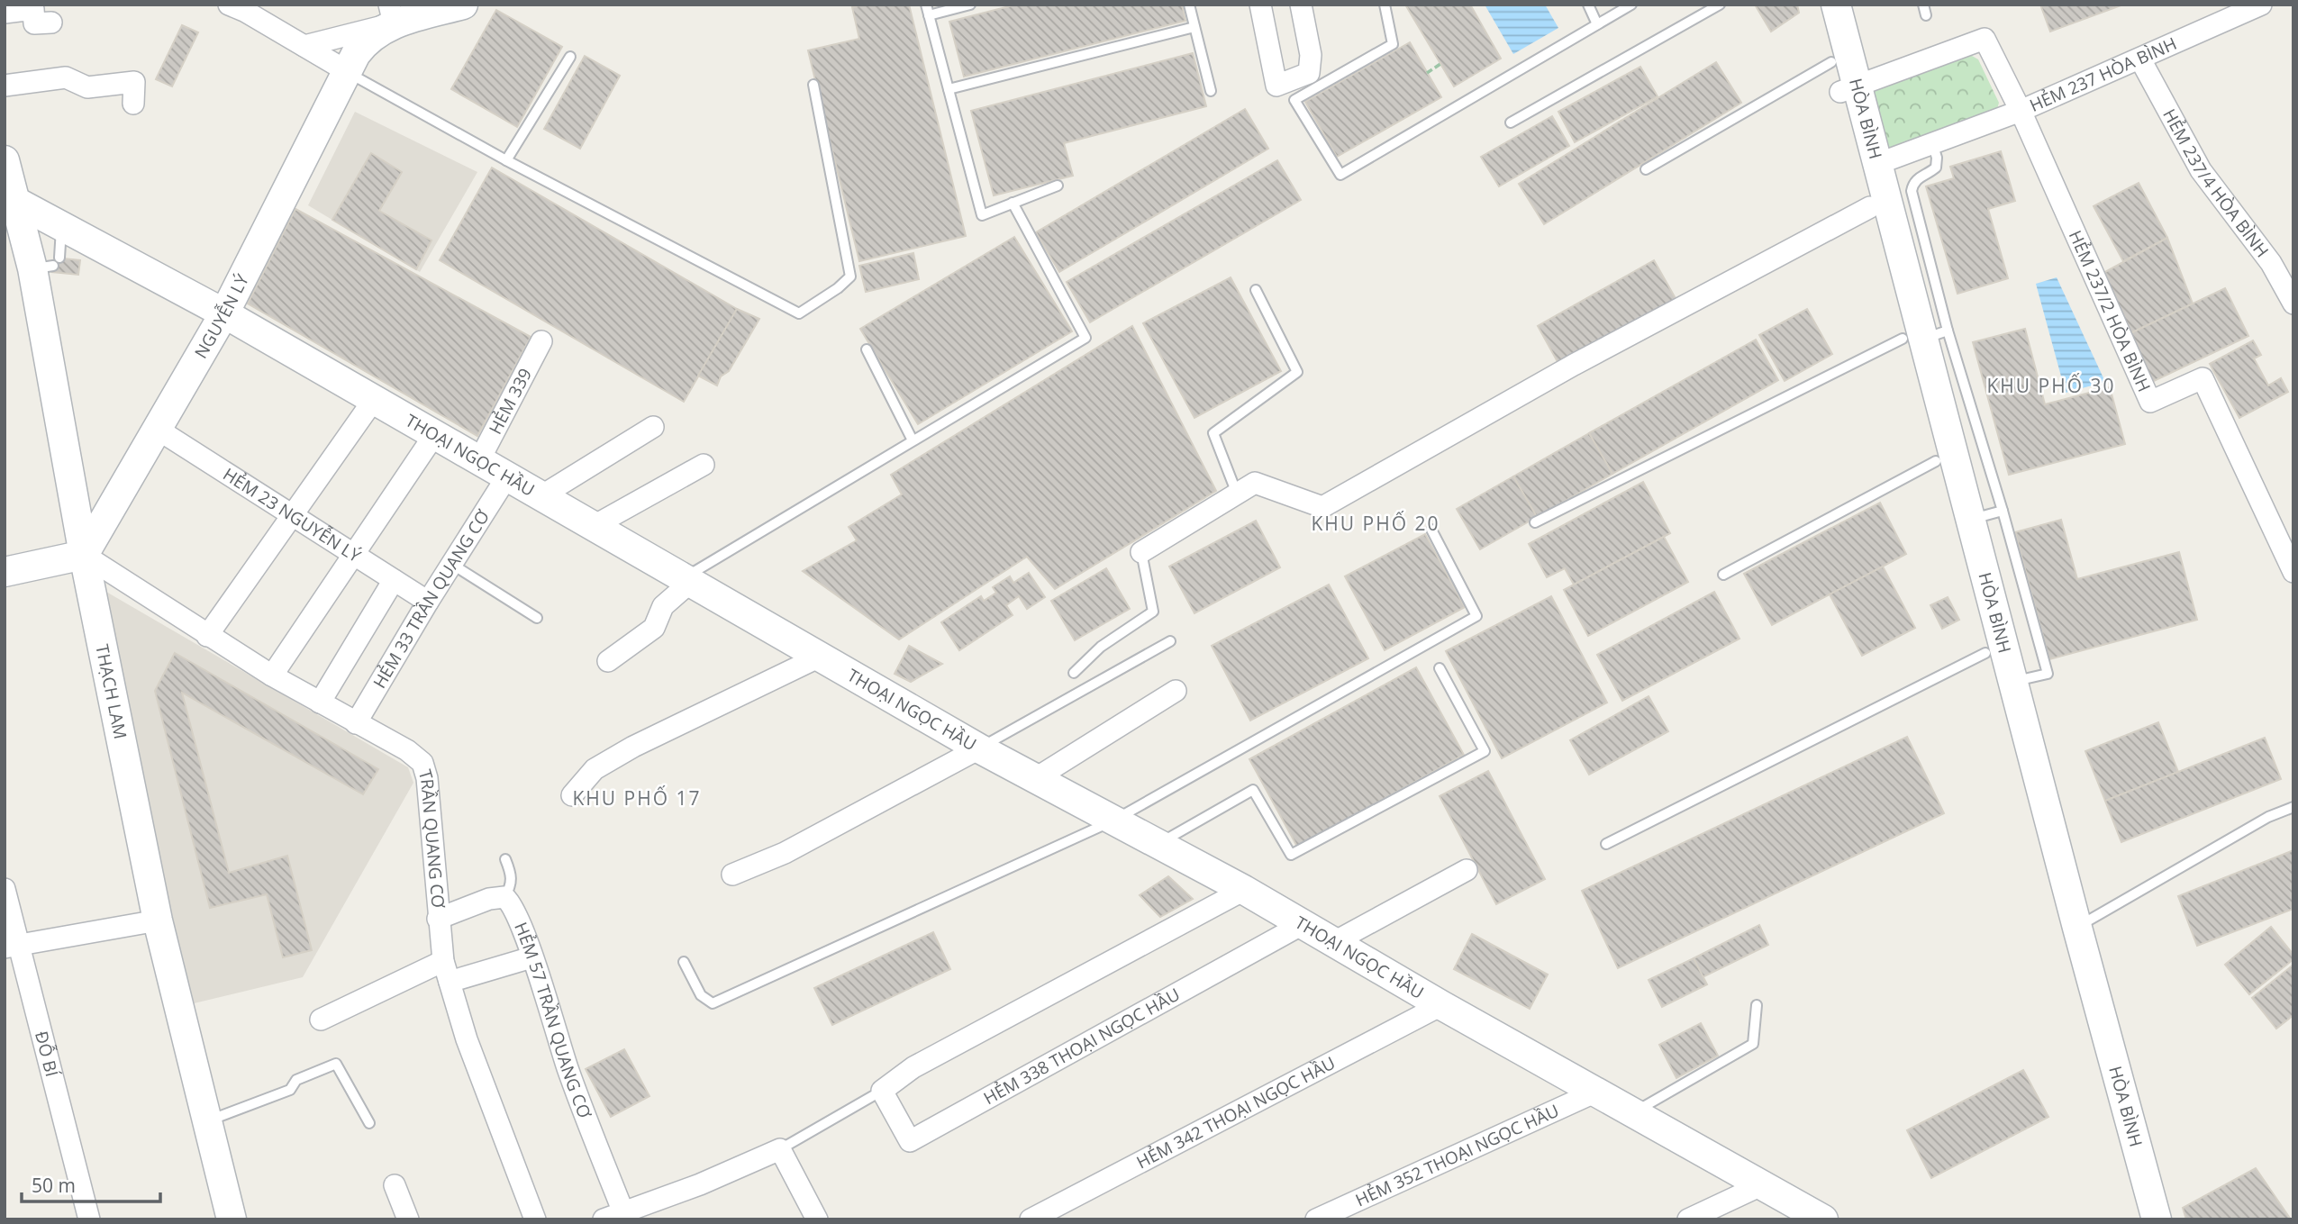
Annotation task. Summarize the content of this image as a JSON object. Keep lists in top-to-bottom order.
{
  "streets": {
    "main road": [
      "HÒA BÌNH",
      "NGUYỄN LÝ",
      "THOẠI NGỌC HẦU",
      "THẠCH LAM"
    ],
    "street": [
      "HẺM 237 HÒA BÌNH",
      "HẺM 237/4 HÒA BÌNH",
      "HẺM 237/2 HÒA BÌNH",
      "HẺM 339",
      "HẺM 23 NGUYỄN LÝ",
      "HẺM 33 TRẦN QUANG CƠ",
      "TRẦN QUANG CƠ",
      "HẺM 57 TRẦN QUANG CƠ",
      "HẺM 338 THOẠI NGỌC HẦU",
      "ĐỖ BÍ",
      "HẺM 342 THOẠI NGỌC HẦU",
      "HẺM 352 THOẠI NGỌC HẦU"
    ]
  },
  "crossings": [
    ["HẺM 237 HÒA BÌNH", "HÒA BÌNH"],
    ["HẺM 237 HÒA BÌNH", "HẺM 237/4 HÒA BÌNH"],
    ["HẺM 237 HÒA BÌNH", "HẺM 237/2 HÒA BÌNH"],
    ["NGUYỄN LÝ", "THOẠI NGỌC HẦU"],
    ["NGUYỄN LÝ", "HẺM 23 NGUYỄN LÝ"],
    ["NGUYỄN LÝ", "THẠCH LAM"],
    ["NGUYỄN LÝ", "TRẦN QUANG CƠ"],
    ["HẺM 339", "THOẠI NGỌC HẦU"],
    ["THOẠI NGỌC HẦU", "HẺM 33 TRẦN QUANG CƠ"],
    ["THOẠI NGỌC HẦU", "THẠCH LAM"],
    ["THOẠI NGỌC HẦU", "HẺM 338 THOẠI NGỌC HẦU"],
    ["THOẠI NGỌC HẦU", "HẺM 342 THOẠI NGỌC HẦU"],
    ["THOẠI NGỌC HẦU", "HẺM 352 THOẠI NGỌC HẦU"],
    ["HẺM 23 NGUYỄN LÝ", "HẺM 33 TRẦN QUANG CƠ"],
    ["HẺM 33 TRẦN QUANG CƠ", "TRẦN QUANG CƠ"],
    ["THẠCH LAM", "TRẦN QUANG CƠ"]
  ],
  "districts": ["KHU PHỐ 30", "KHU PHỐ 20", "KHU PHỐ 17"],
  "scale_bar": "50 m"
}
